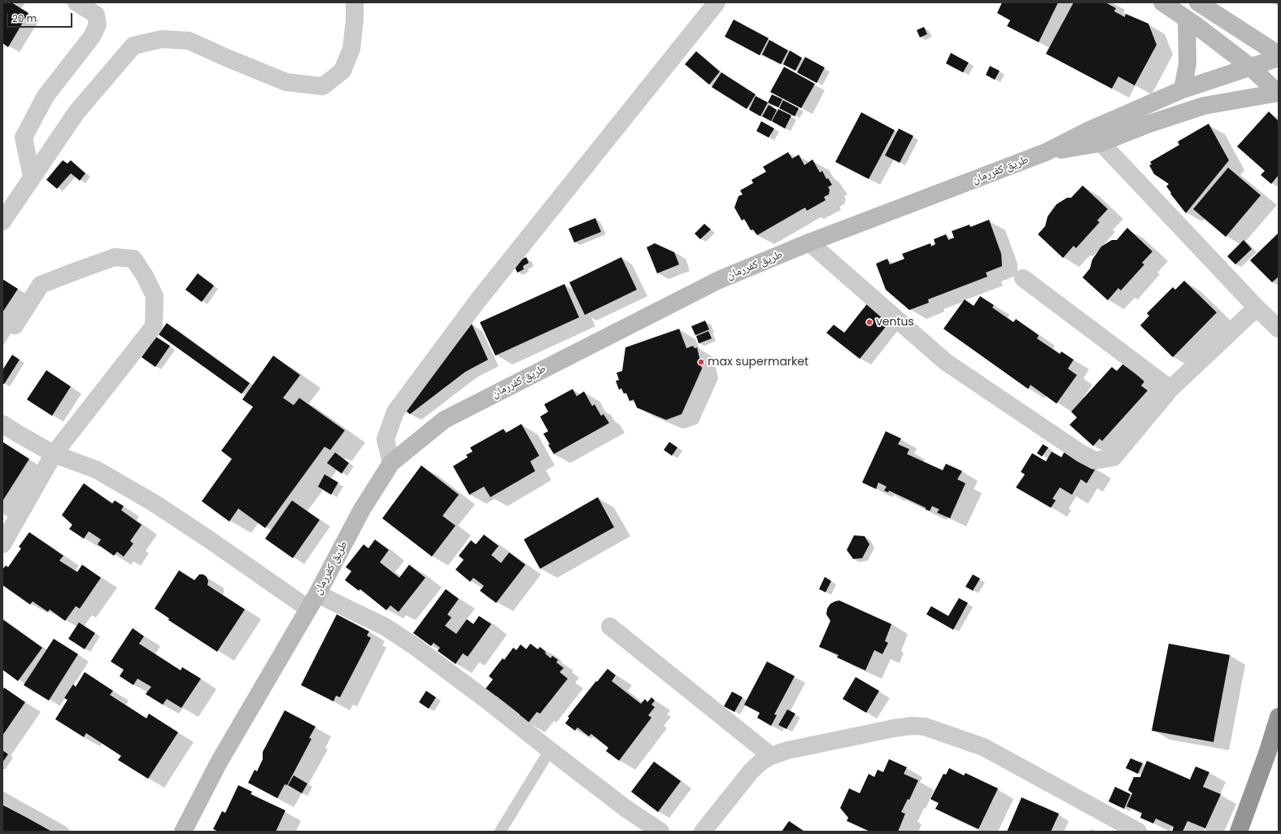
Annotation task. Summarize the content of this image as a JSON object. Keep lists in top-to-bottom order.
{
  "streets": {
    "main road": ["طريق كفررمان"]
  },
  "places": ["ventus", "max supermarket"],
  "scale_bar": "20 m"
}
